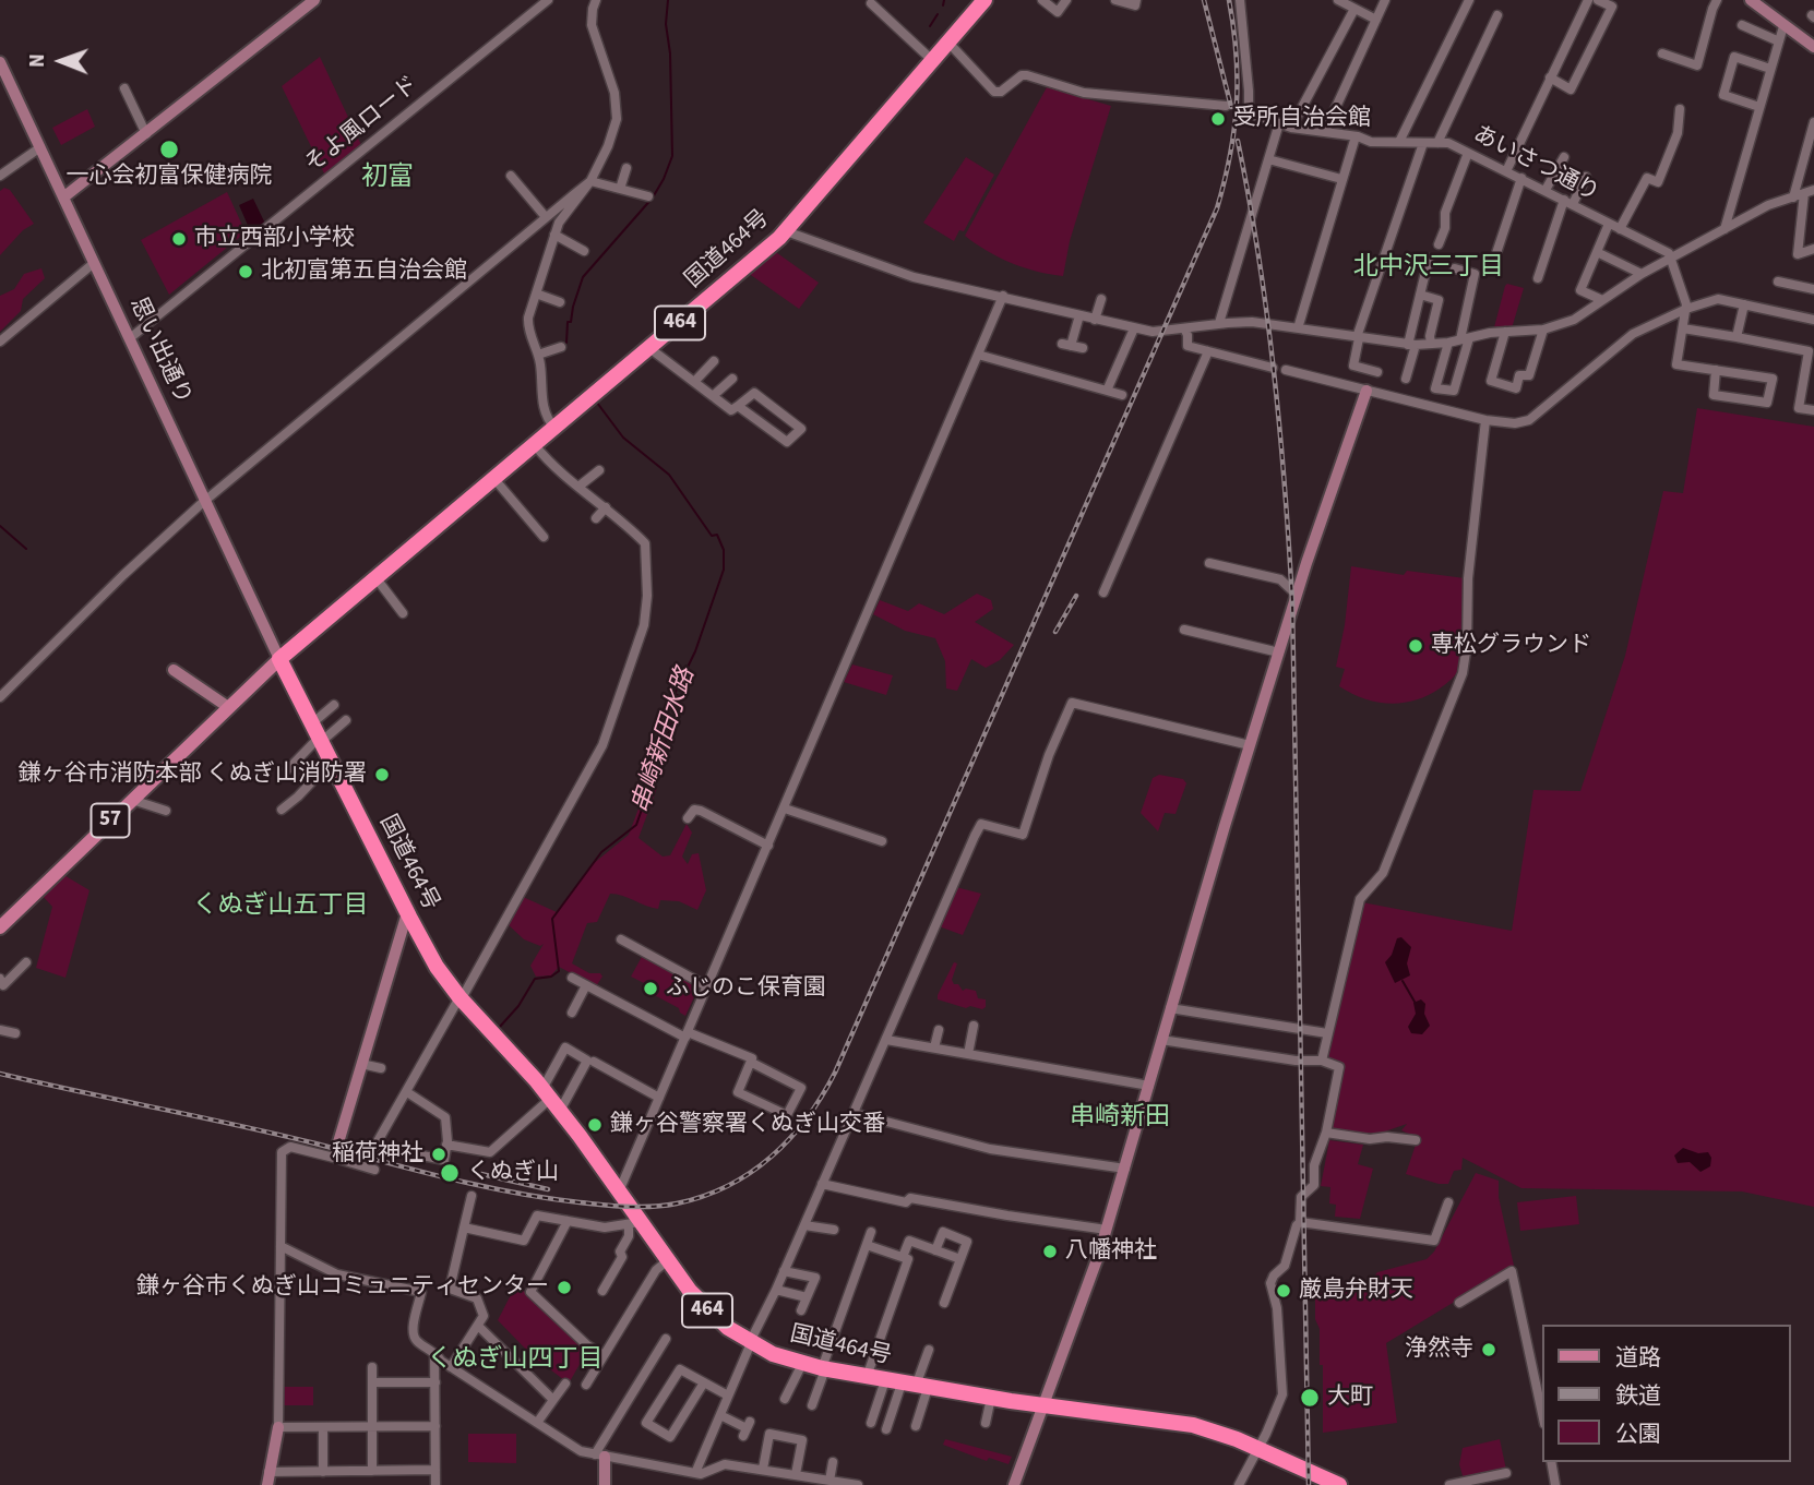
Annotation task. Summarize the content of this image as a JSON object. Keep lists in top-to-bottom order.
{
  "streets": {
    "highway": ["国道464号", "464"],
    "main road": ["57"],
    "street": ["そよ風ロード", "あいさつ通り", "思い出通り"]
  },
  "crossings": [
    ["そよ風ロード", "思い出通り"],
    ["国道464号", "思い出通り"],
    ["国道464号", "57"],
    ["思い出通り", "57"]
  ],
  "districts": [
    "初富",
    "北中沢三丁目",
    "くぬぎ山五丁目",
    "串崎新田",
    "くぬぎ山四丁目"
  ],
  "water": ["串崎新田水路"],
  "places": [
    "受所自治会館",
    "一心会初富保健病院",
    "市立西部小学校",
    "北初富第五自治会館",
    "専松グラウンド",
    "鎌ヶ谷市消防本部 くぬぎ山消防署",
    "ふじのこ保育園",
    "鎌ヶ谷警察署くぬぎ山交番",
    "稲荷神社",
    "くぬぎ山",
    "八幡神社",
    "鎌ヶ谷市くぬぎ山コミュニティセンター",
    "厳島弁財天",
    "浄然寺",
    "大町"
  ],
  "legend": ["道路", "鉄道", "公園"],
  "north": "left"
}
